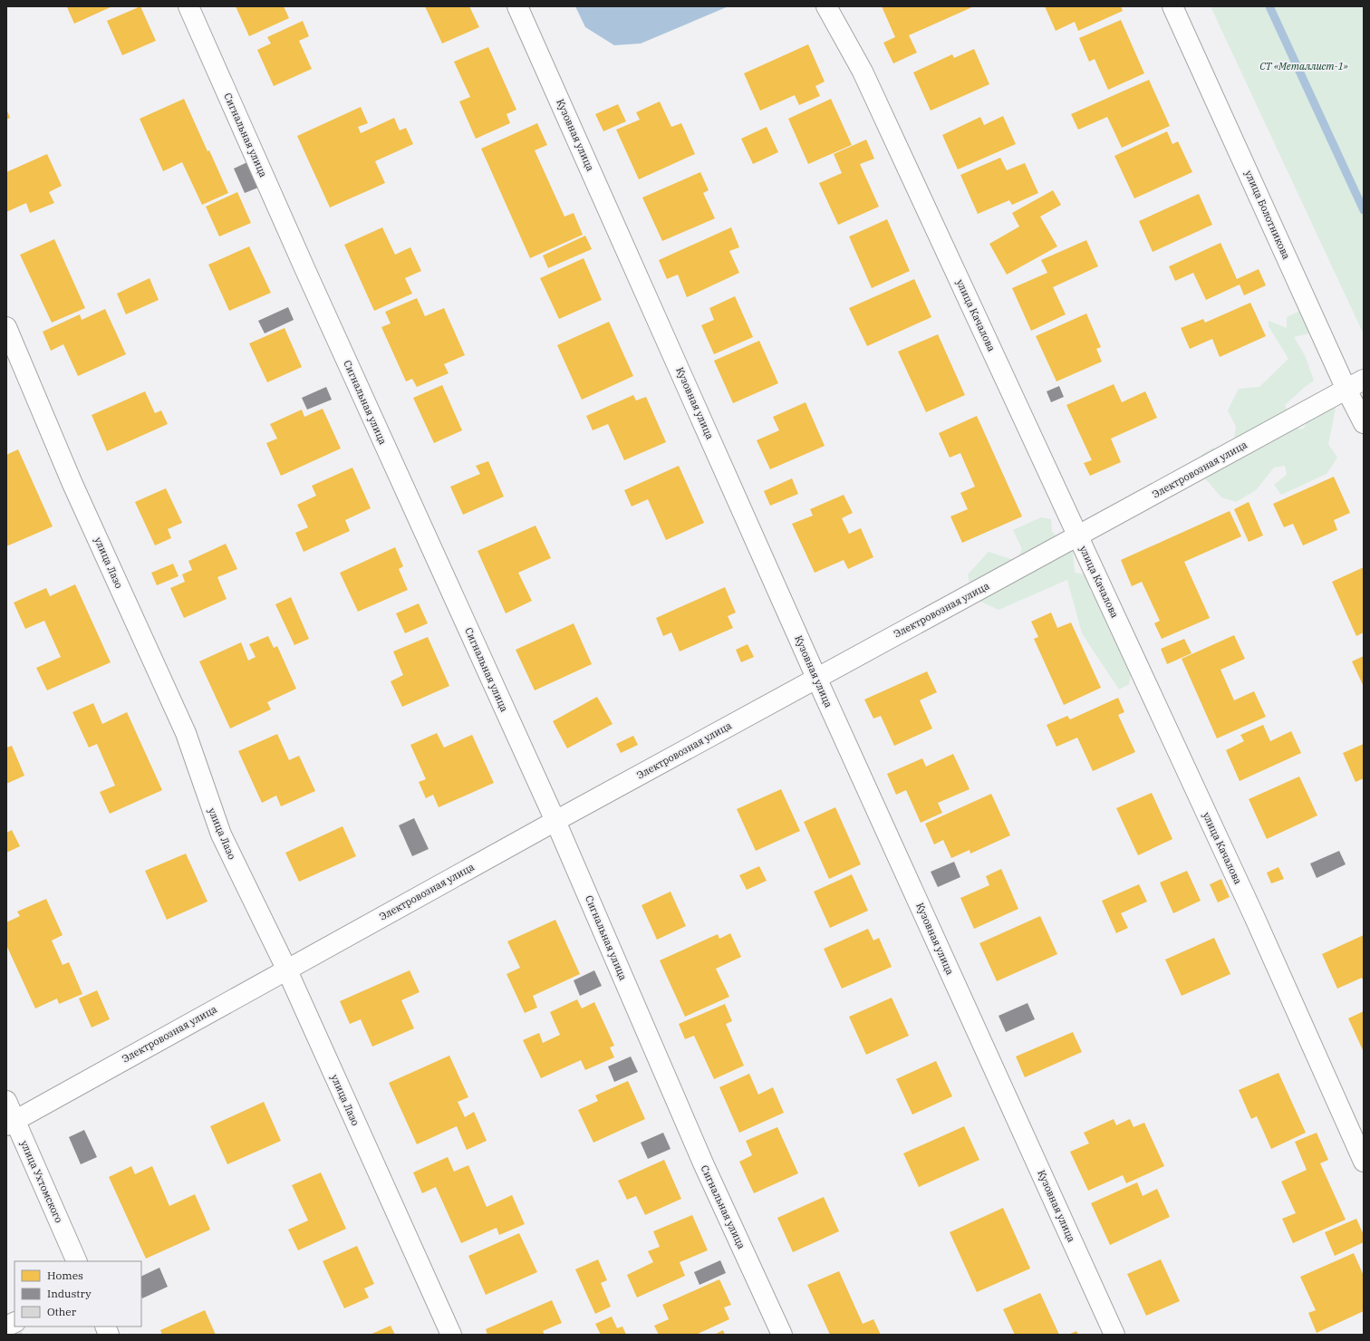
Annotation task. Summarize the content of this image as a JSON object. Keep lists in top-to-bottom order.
{
  "streets": {
    "street": [
      "Сигнальная улица",
      "Кузовная улица",
      "улица Болотникова",
      "улица Качалова",
      "Электровозная улица",
      "улица Лазо",
      "улица Ухтомского"
    ]
  },
  "crossings": [
    ["Сигнальная улица", "Электровозная улица"],
    ["Кузовная улица", "Электровозная улица"],
    ["улица Болотникова", "Электровозная улица"],
    ["улица Качалова", "Электровозная улица"],
    ["Электровозная улица", "улица Лазо"],
    ["Электровозная улица", "улица Ухтомского"]
  ],
  "parks": ["СТ «Металлист-1»"],
  "legend": ["Homes", "Industry", "Other"]
}
